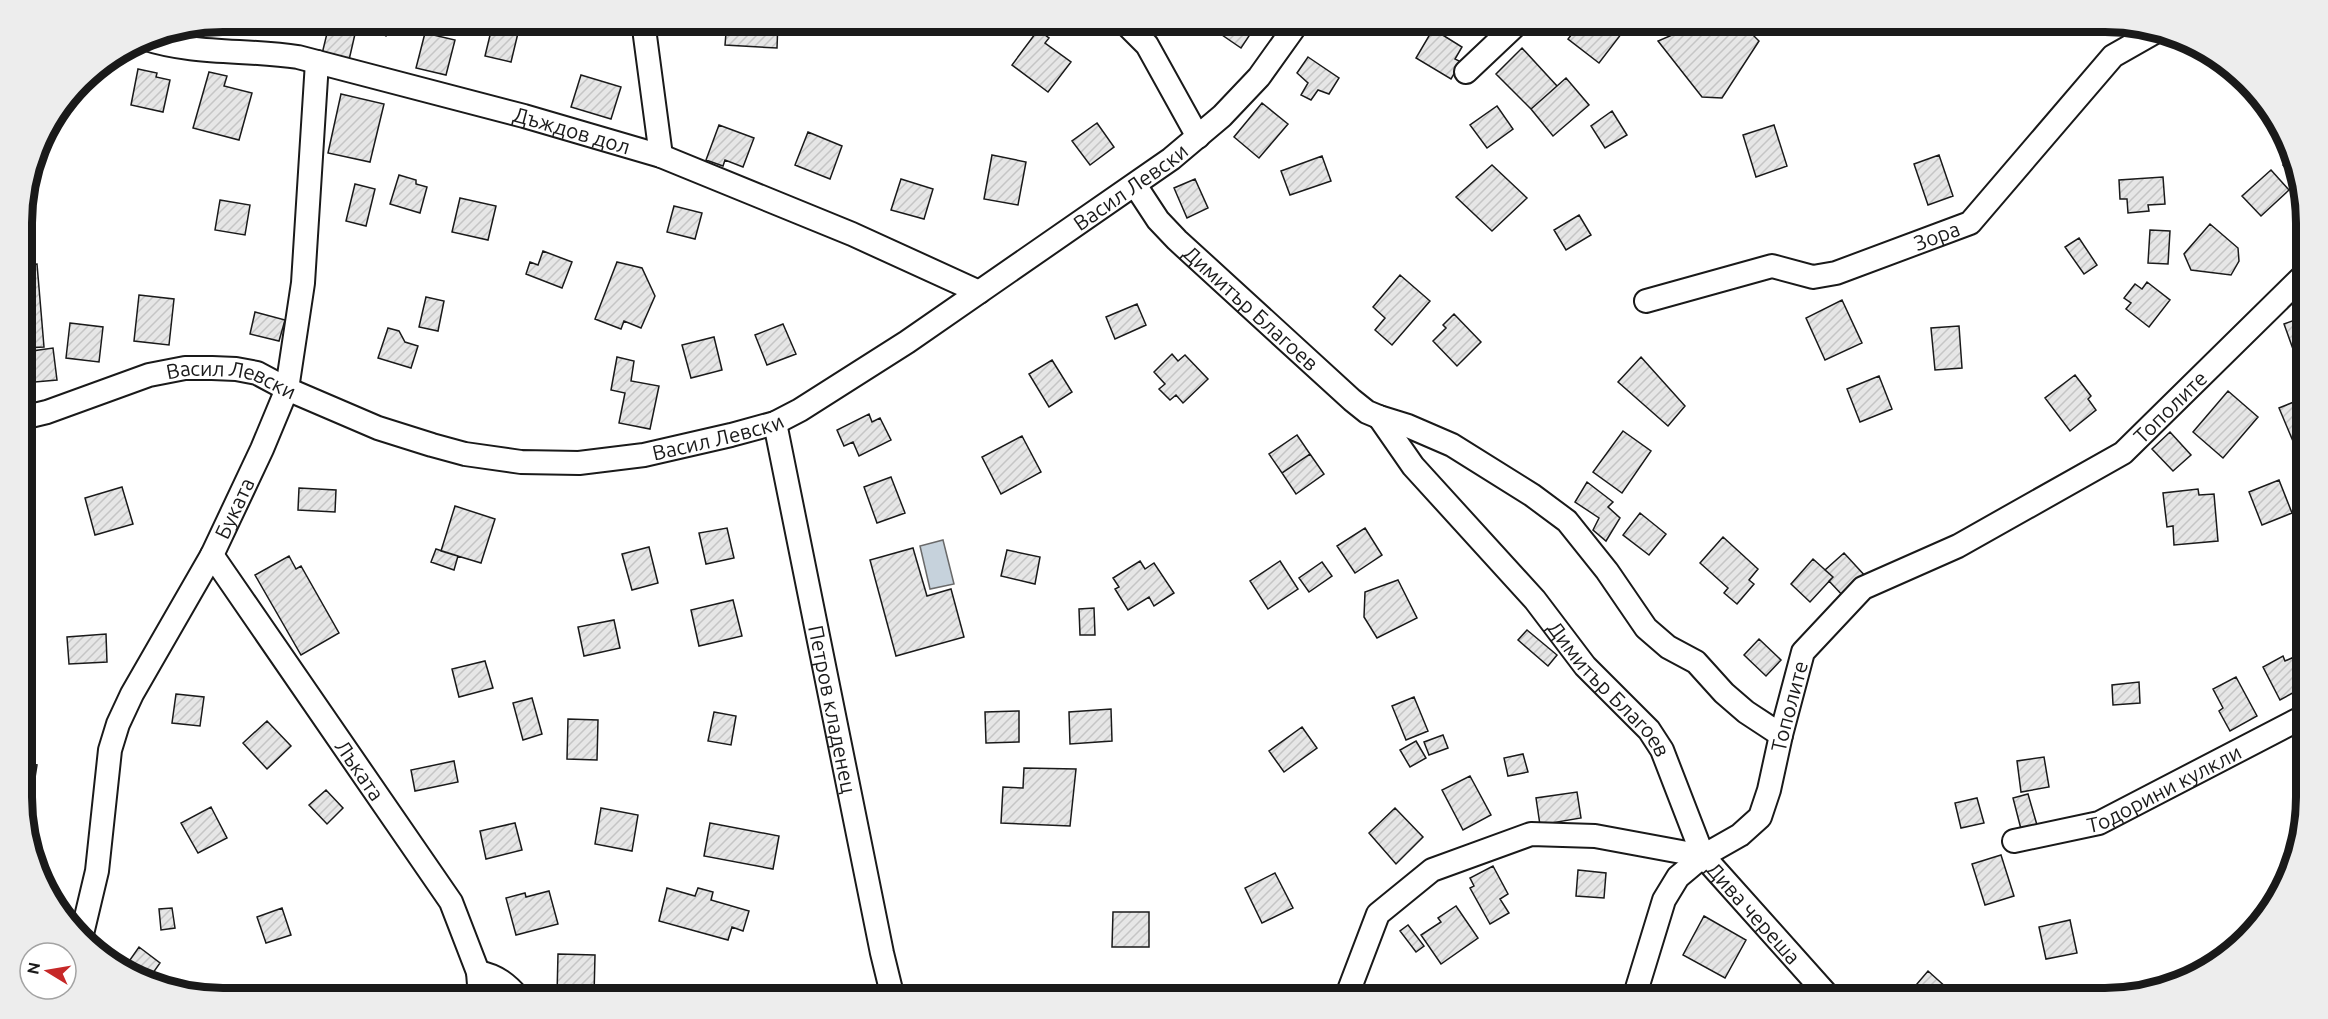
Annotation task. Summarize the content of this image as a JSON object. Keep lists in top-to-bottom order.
{
  "streets": {
    "street": [
      "Дъждов дол",
      "Васил Левски",
      "Зора",
      "Димитър Благоев",
      "Тополите",
      "Буката",
      "Петров кладенец",
      "Лъката",
      "Тодорини кулкли",
      "Дива череша"
    ]
  },
  "crossings": [
    ["Дъждов дол", "Васил Левски"],
    ["Дъждов дол", "Буката"],
    ["Васил Левски", "Димитър Благоев"],
    ["Васил Левски", "Буката"],
    ["Васил Левски", "Петров кладенец"],
    ["Димитър Благоев", "Тополите"],
    ["Димитър Благоев", "Дива череша"],
    ["Тополите", "Дива череша"],
    ["Буката", "Лъката"]
  ],
  "north": "left"
}
